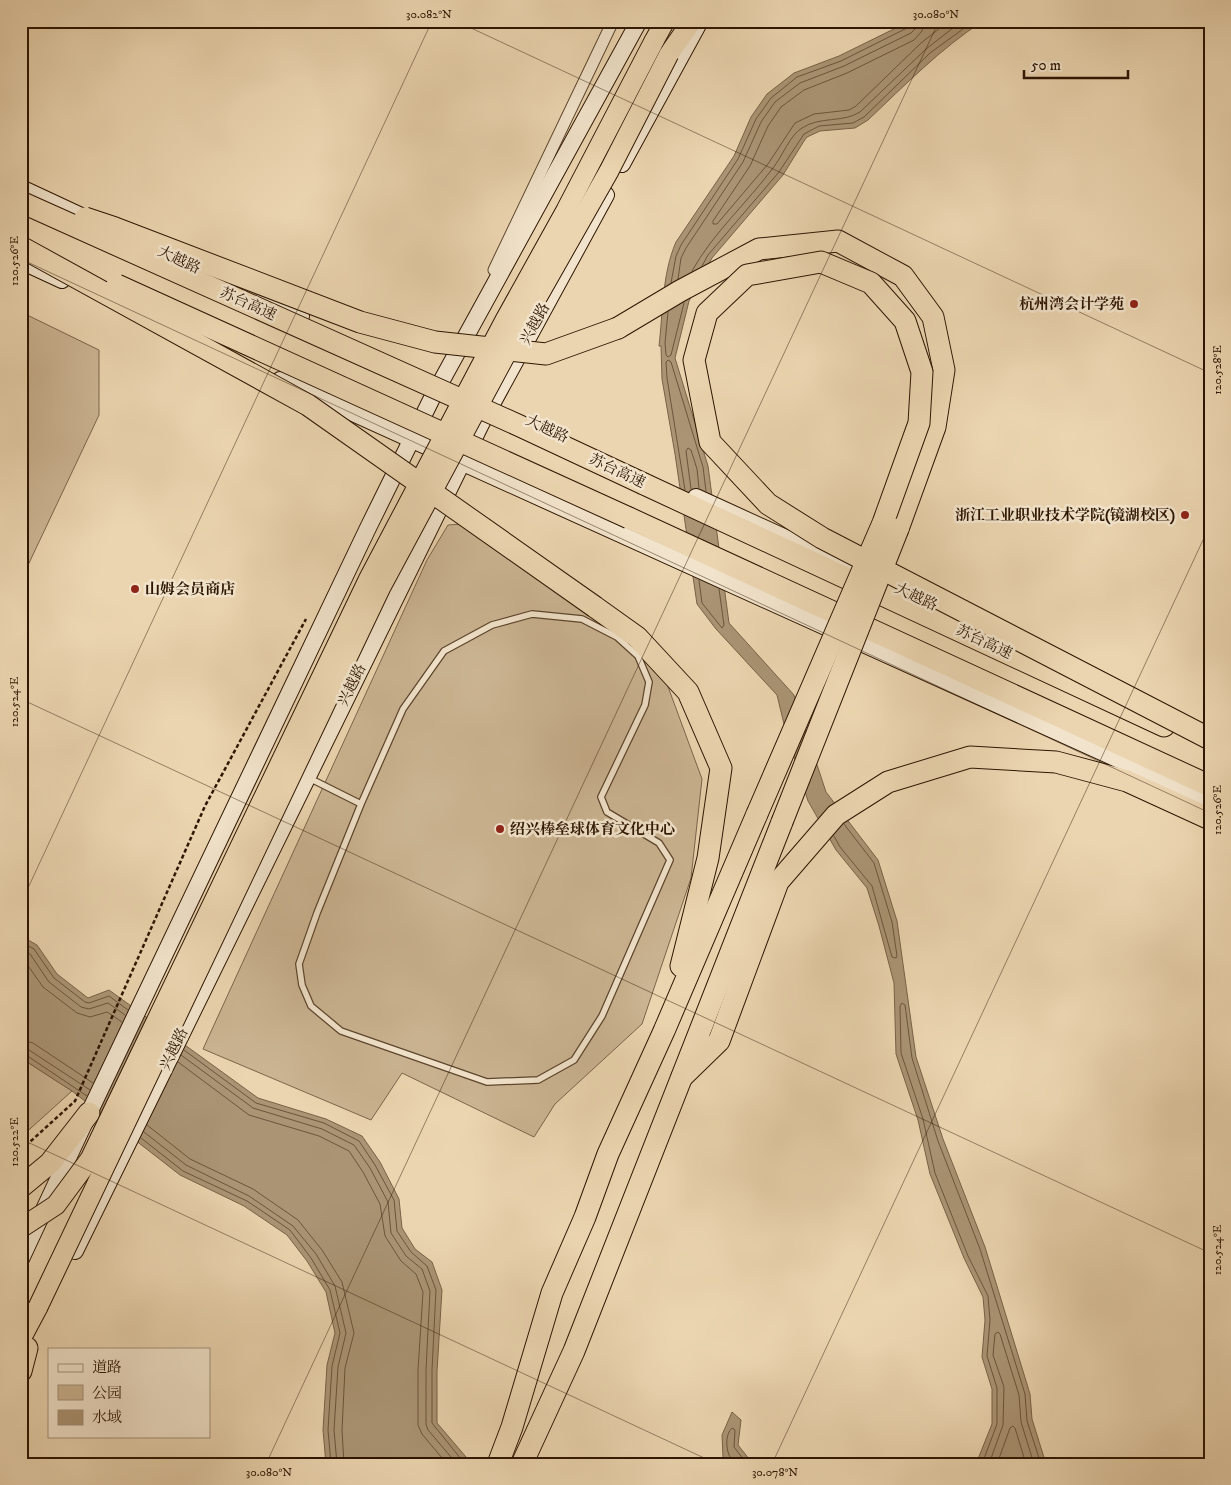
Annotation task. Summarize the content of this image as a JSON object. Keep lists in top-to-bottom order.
{
  "streets": {
    "highway": ["苏台高速"],
    "main road": ["大越路", "兴越路"]
  },
  "crossings": [
    ["大越路", "兴越路"]
  ],
  "places": [
    "杭州湾会计学苑",
    "浙江工业职业技术学院(镜湖校区)",
    "山姆会员商店",
    "绍兴棒垒球体育文化中心"
  ],
  "legend": ["道路", "公园", "水域"],
  "scale_bar": "50 m",
  "coordinates": [
    "30.082°N",
    "30.080°N",
    "120.526°E",
    "120.528°E",
    "120.524°E",
    "120.522°E",
    "30.078°N"
  ]
}
